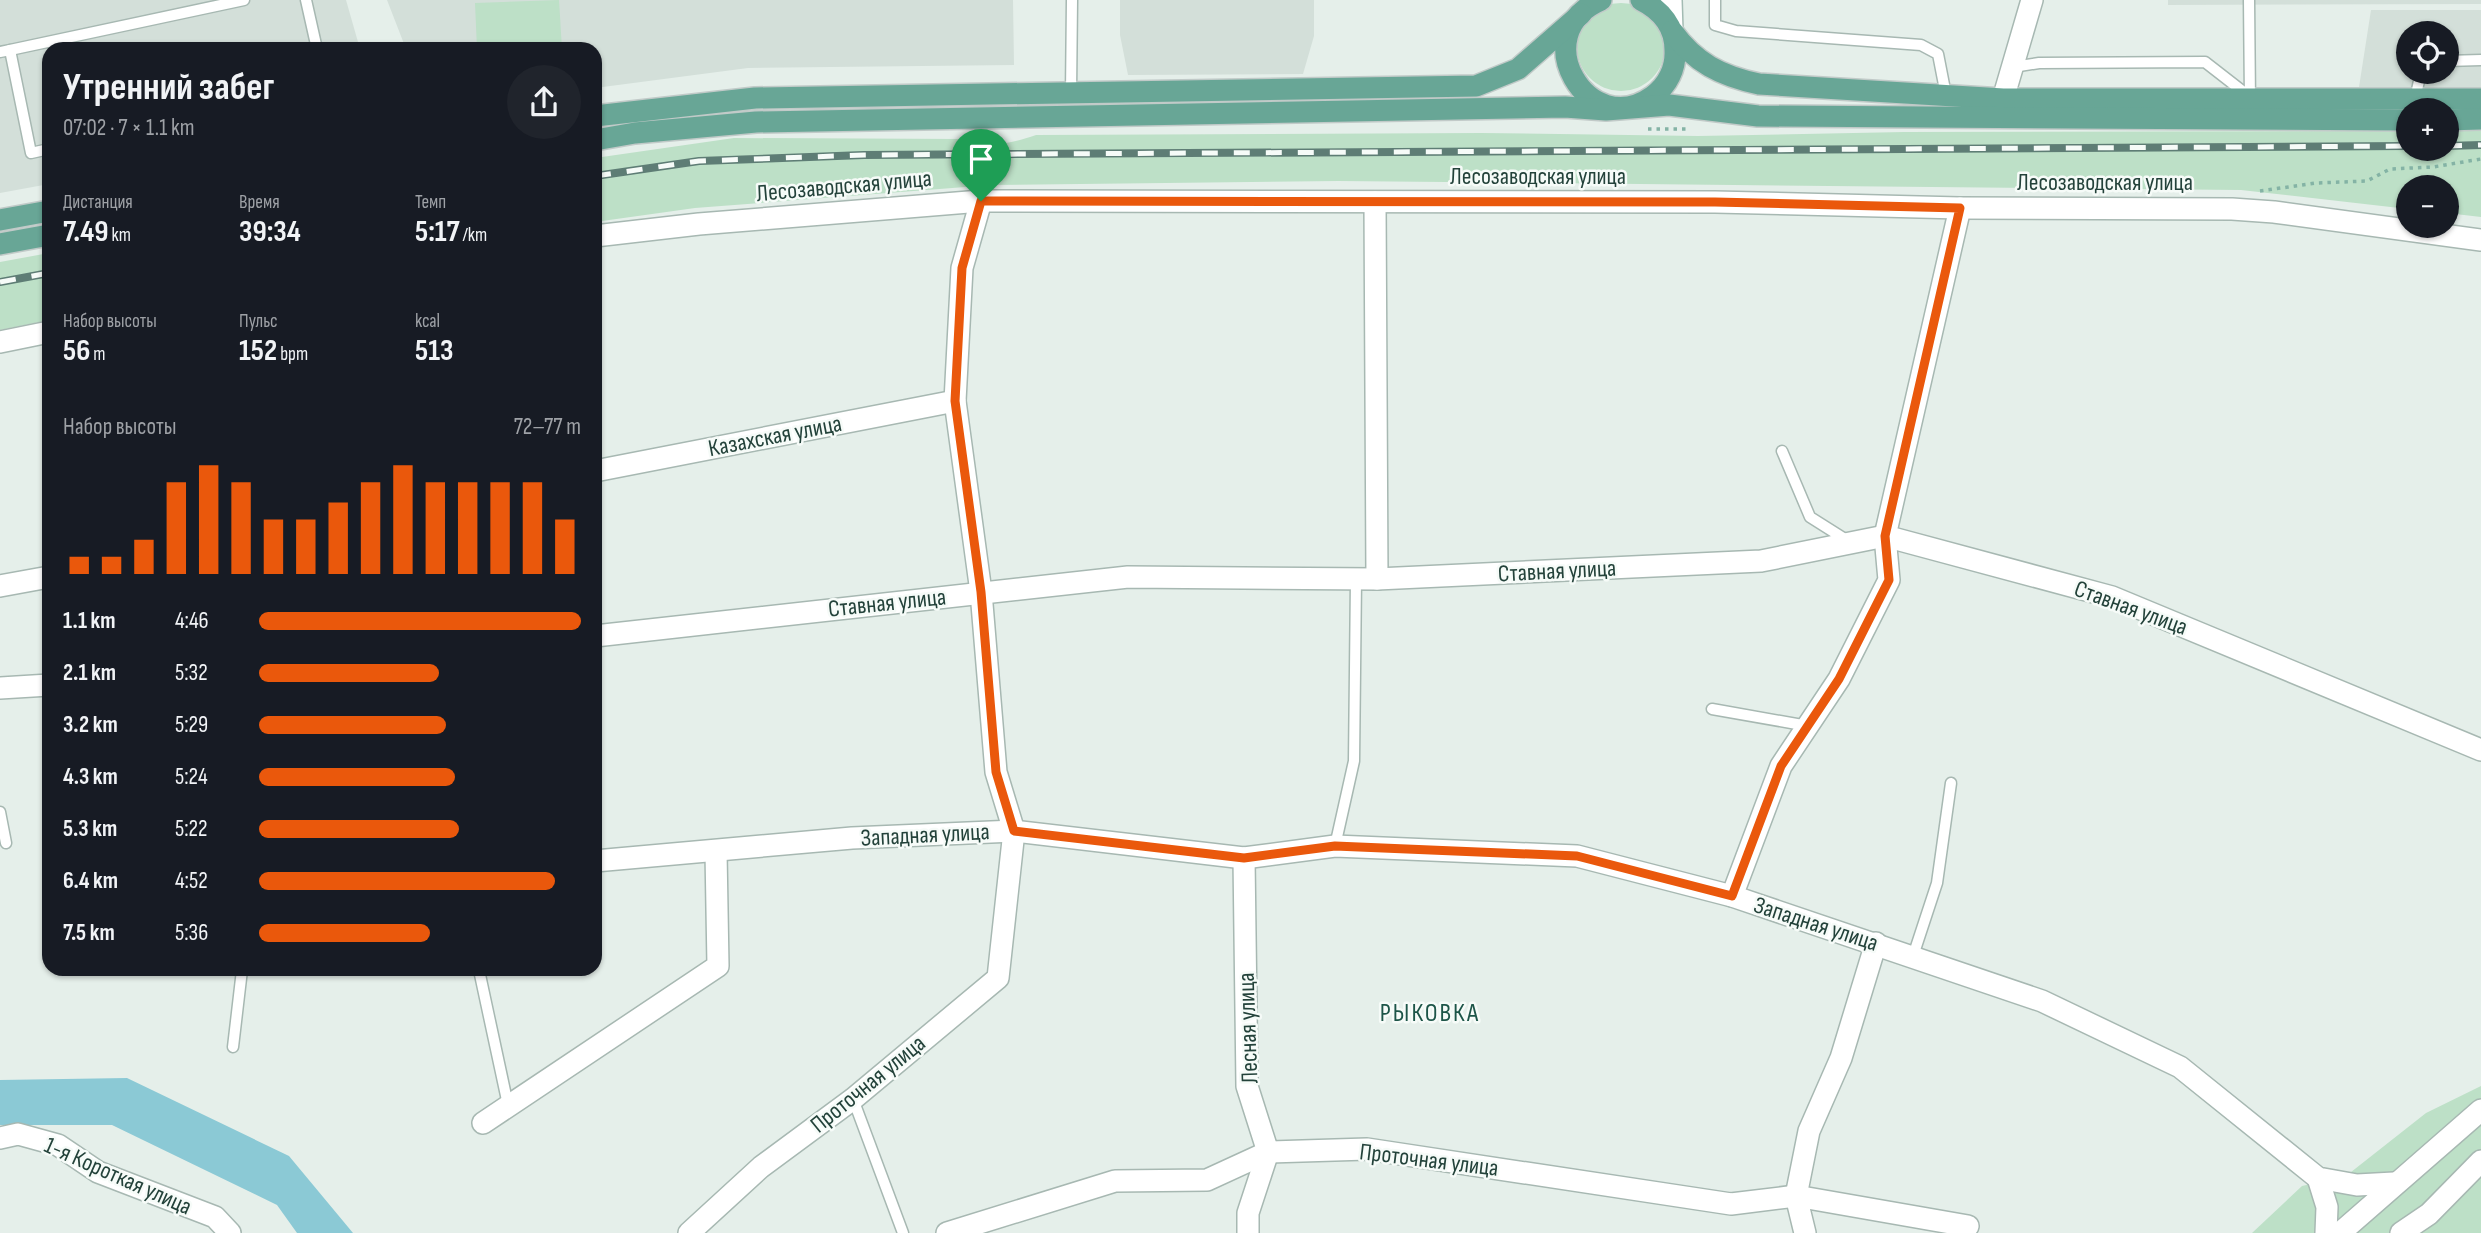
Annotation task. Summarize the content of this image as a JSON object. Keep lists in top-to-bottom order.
{
  "streets": {
    "street": [
      "Лесозаводская улица",
      "Казахская улица",
      "Ставная улица",
      "Западная улица",
      "Лесная улица",
      "Проточная улица",
      "1-я Короткая улица"
    ]
  },
  "crossings": [
    ["Западная улица", "Лесная улица"],
    ["Западная улица", "Проточная улица"],
    ["Лесная улица", "Проточная улица"]
  ],
  "districts": ["РЫКОВКА"],
  "page": {
    "map_buttons": ["+", "−"],
    "heading": ["Утренний забег", "07:02 · 7 × 1.1 km"],
    "stats": [
      ["Дистанция", "7.49 km"],
      ["Время", "39:34"],
      ["Темп", "5:17 /km"],
      ["Набор высоты", "56 m"],
      ["Пульс", "152 bpm"],
      ["kcal", "513"]
    ],
    "chart": ["Набор высоты", "72–77 m"],
    "list": [
      {
        "name": "1.1 km",
        "note": "4:46"
      },
      {
        "name": "2.1 km",
        "note": "5:32"
      },
      {
        "name": "3.2 km",
        "note": "5:29"
      },
      {
        "name": "4.3 km",
        "note": "5:24"
      },
      {
        "name": "5.3 km",
        "note": "5:22"
      },
      {
        "name": "6.4 km",
        "note": "4:52"
      },
      {
        "name": "7.5 km",
        "note": "5:36"
      }
    ]
  }
}
